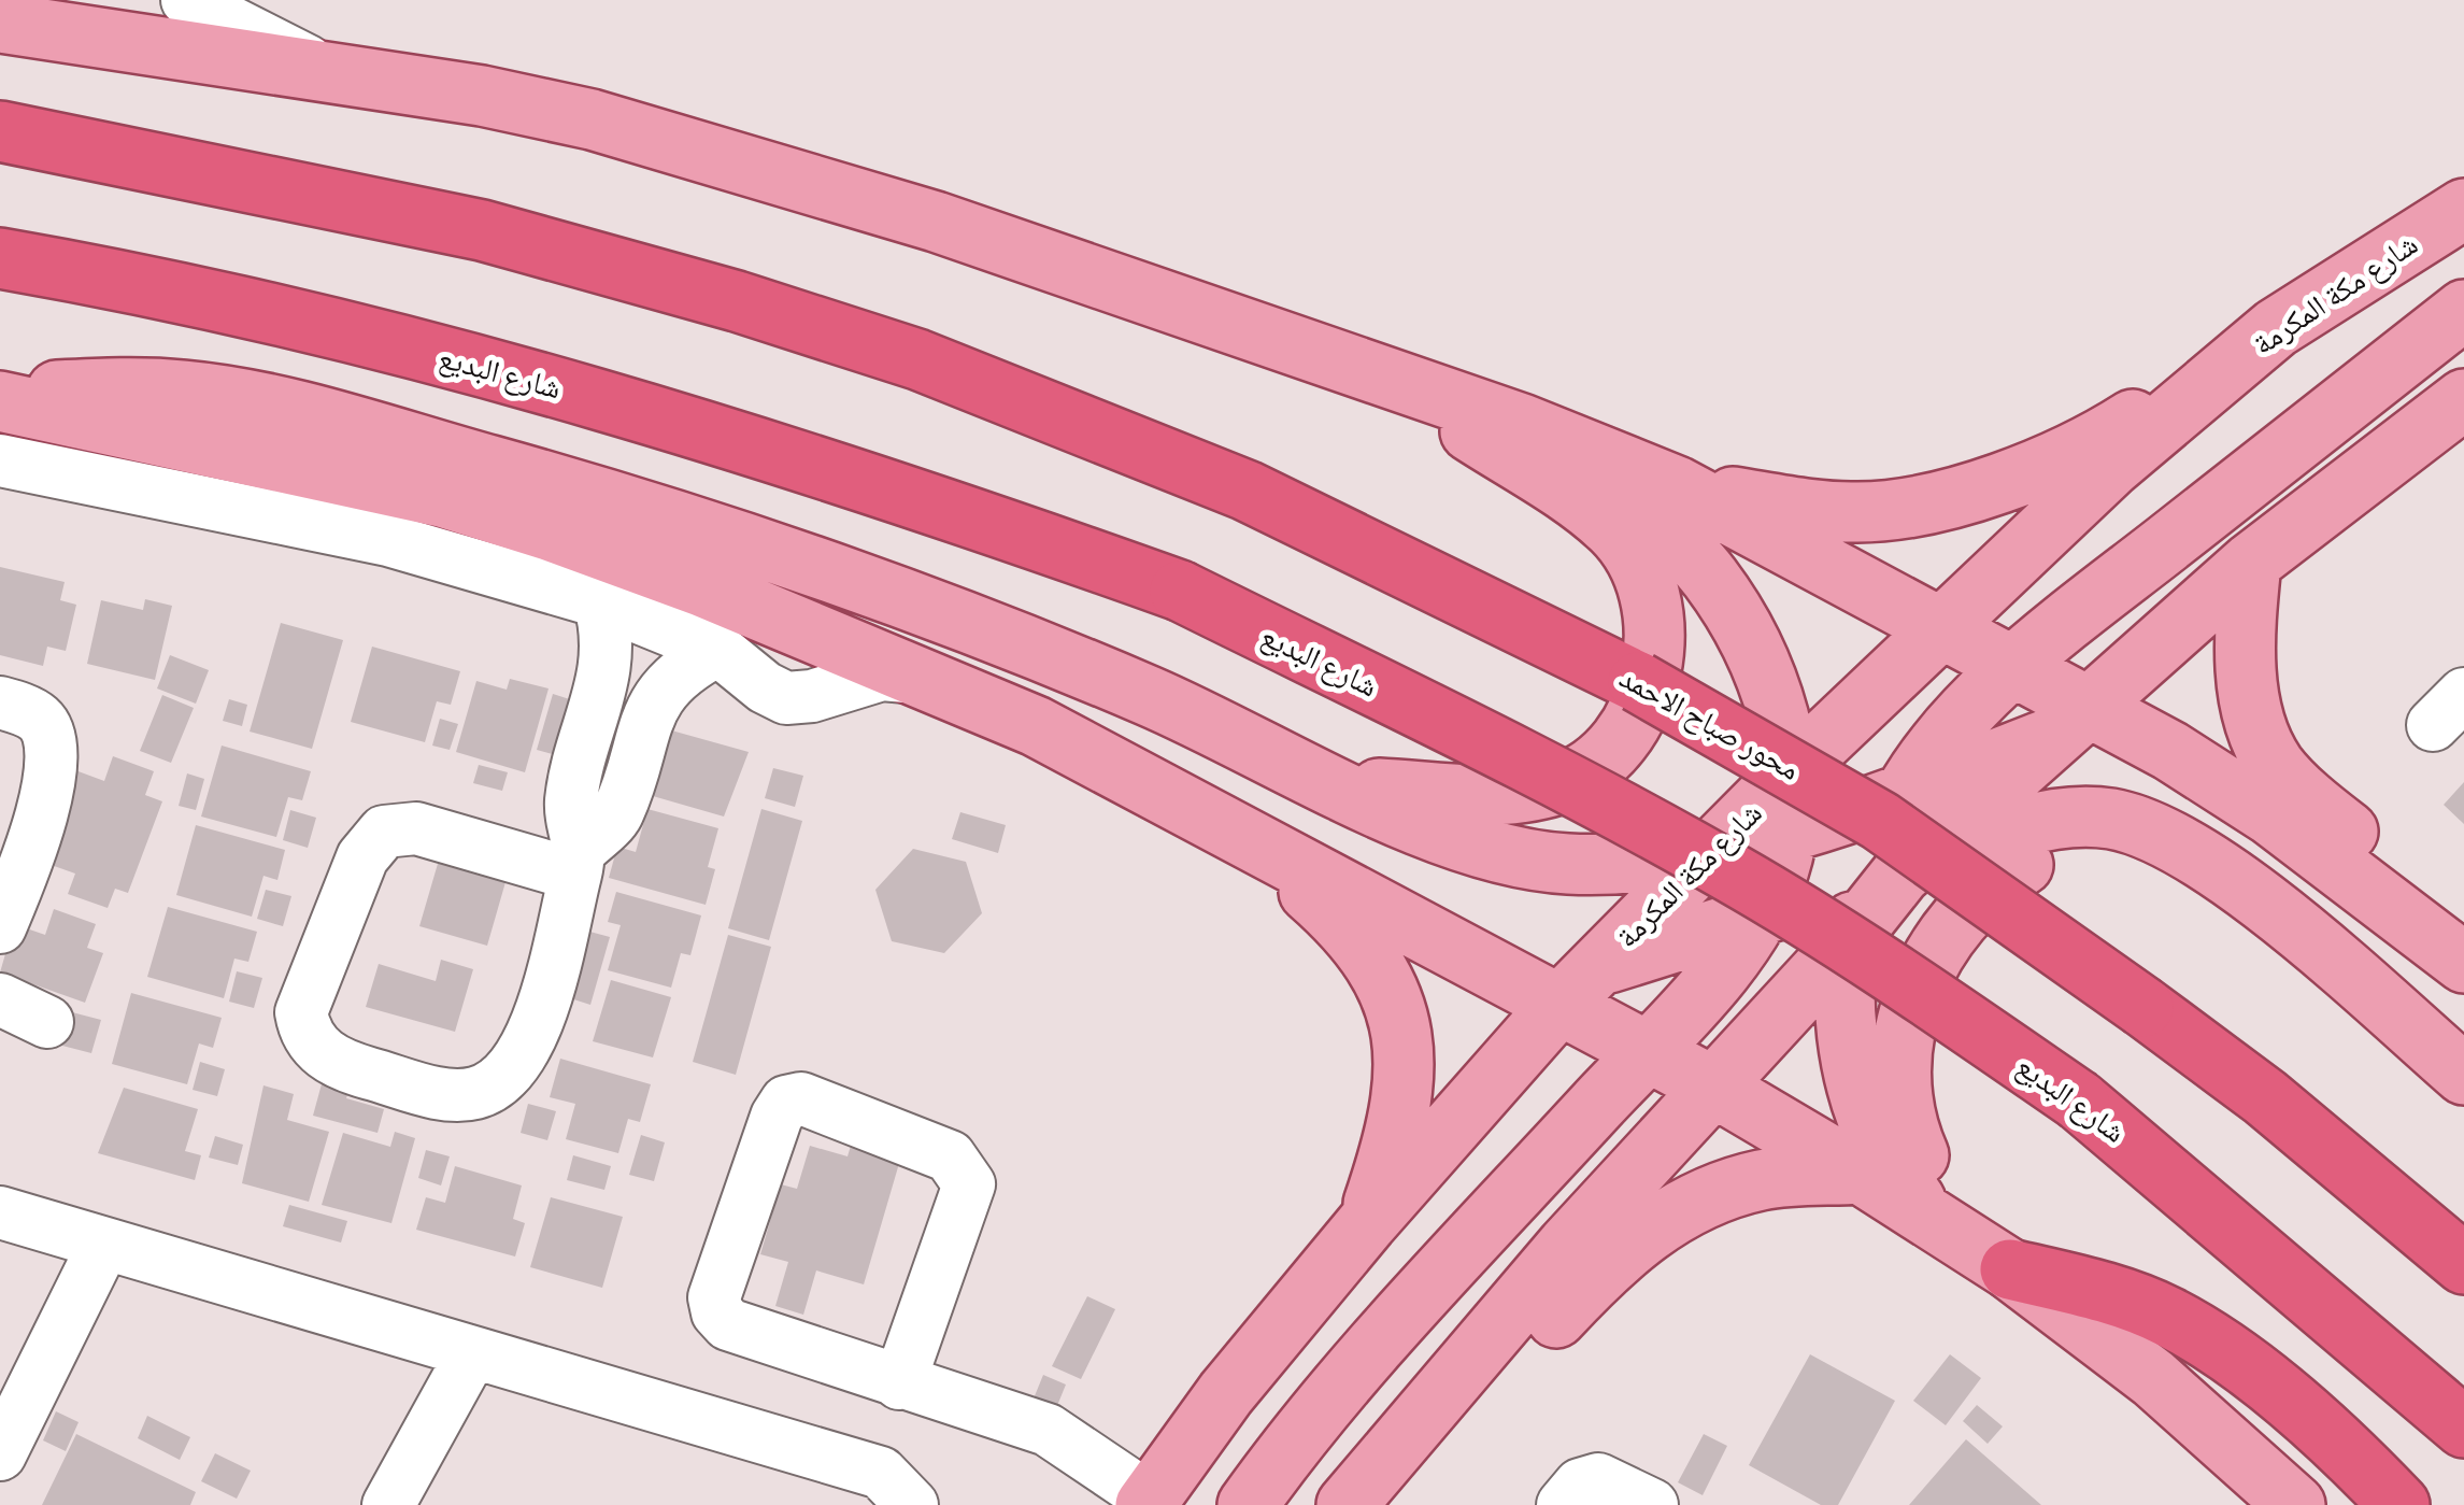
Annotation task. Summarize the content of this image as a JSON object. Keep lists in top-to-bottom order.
{
  "streets": {
    "highway": ["شارع البديع", "محور صباح الاحمد"],
    "main road": ["شارع مكة المكرمة"]
  }
}
